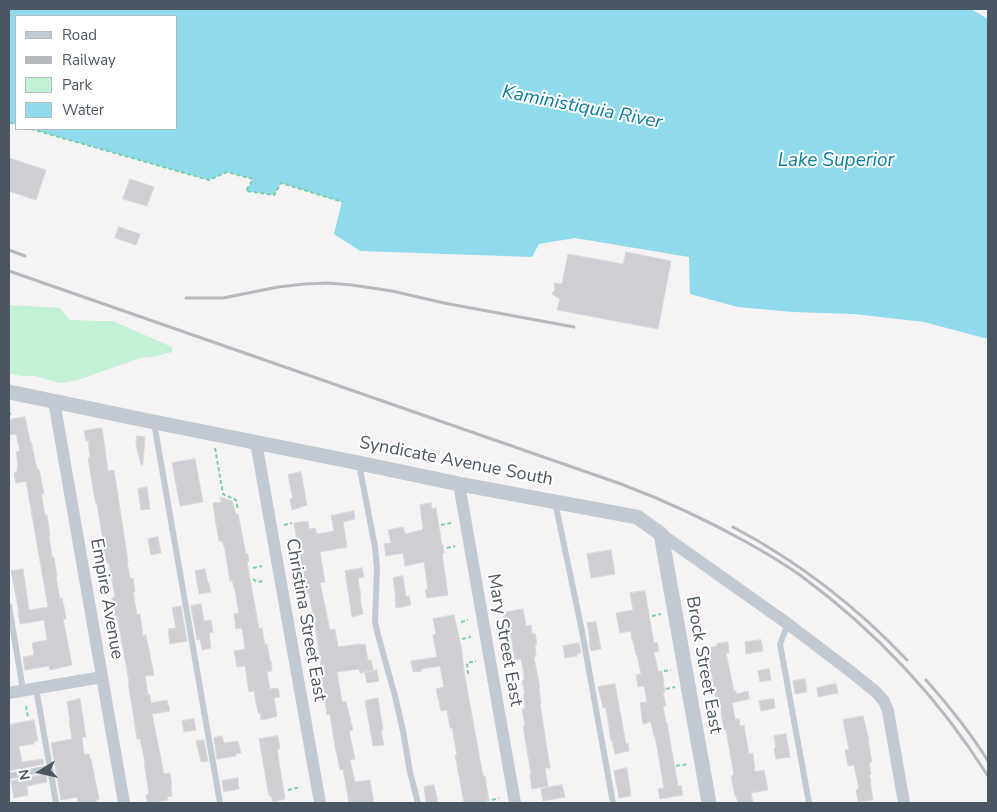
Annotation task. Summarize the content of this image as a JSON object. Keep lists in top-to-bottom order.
{
  "streets": {
    "street": [
      "Syndicate Avenue South",
      "Empire Avenue",
      "Christina Street East",
      "Mary Street East",
      "Brock Street East"
    ]
  },
  "crossings": [
    ["Syndicate Avenue South", "Empire Avenue"],
    ["Syndicate Avenue South", "Christina Street East"],
    ["Syndicate Avenue South", "Mary Street East"],
    ["Syndicate Avenue South", "Brock Street East"]
  ],
  "water": ["Kaministiquia River", "Lake Superior"],
  "legend": [
    "Road",
    "Railway",
    "Park",
    "Water"
  ],
  "north": "left"
}
